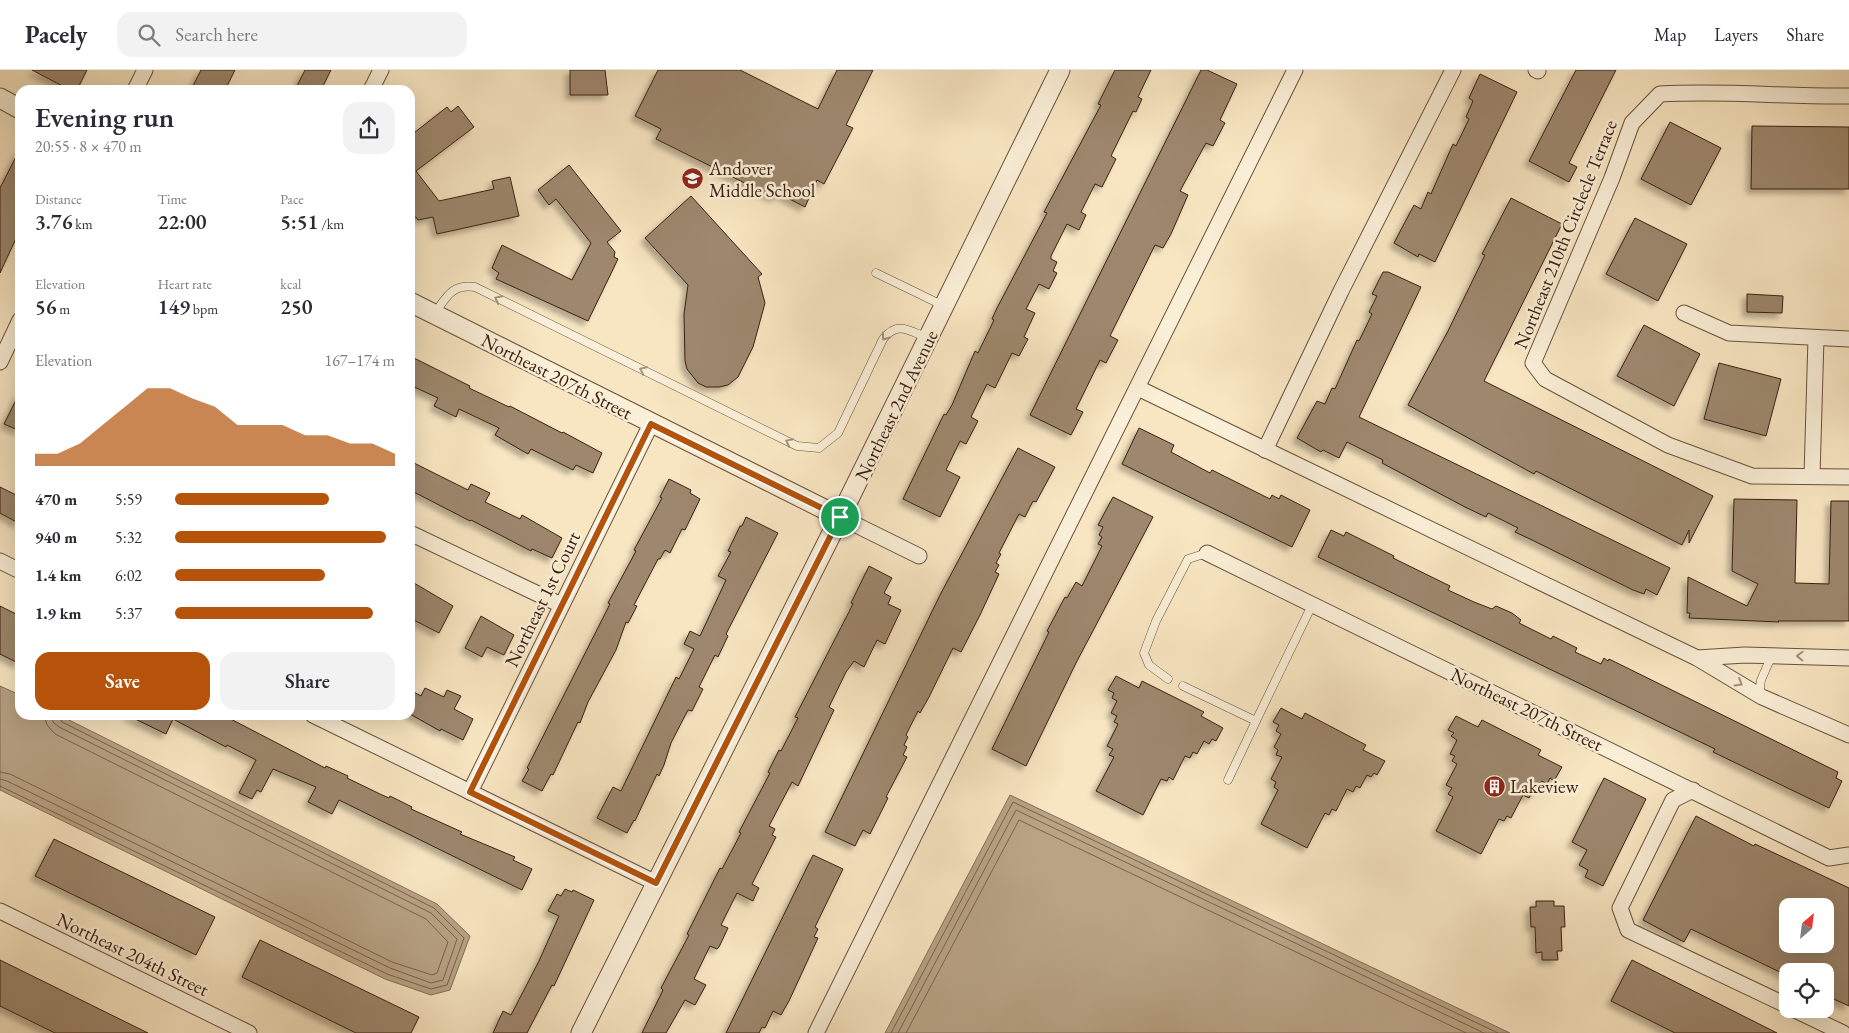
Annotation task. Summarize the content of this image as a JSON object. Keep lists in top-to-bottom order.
{
  "streets": {
    "street": [
      "Northeast 210th Circlecle Terrace",
      "Northeast 207th Street",
      "Northeast 2nd Avenue",
      "Northeast 1st Court",
      "Northeast 204th Street"
    ]
  },
  "crossings": [
    ["Northeast 207th Street", "Northeast 2nd Avenue"],
    ["Northeast 207th Street", "Northeast 1st Court"]
  ],
  "places": {
    "school or university": ["Andover Middle School"],
    "building": ["Lakeview"]
  },
  "north": "top right",
  "page": {
    "header": "Pacely",
    "search": "Search here",
    "nav": ["Map", "Layers", "Share"],
    "heading": ["Evening run", "20:55 · 8 × 470 m"],
    "stats": [
      ["Distance", "3.76 km"],
      ["Time", "22:00"],
      ["Pace", "5:51 /km"],
      ["Elevation", "56 m"],
      ["Heart rate", "149 bpm"],
      ["kcal", "250"]
    ],
    "chart": ["Elevation", "167–174 m"],
    "list": [
      {
        "name": "470 m",
        "note": "5:59"
      },
      {
        "name": "940 m",
        "note": "5:32"
      },
      {
        "name": "1.4 km",
        "note": "6:02"
      },
      {
        "name": "1.9 km",
        "note": "5:37"
      }
    ],
    "buttons": ["Save", "Share"]
  }
}
